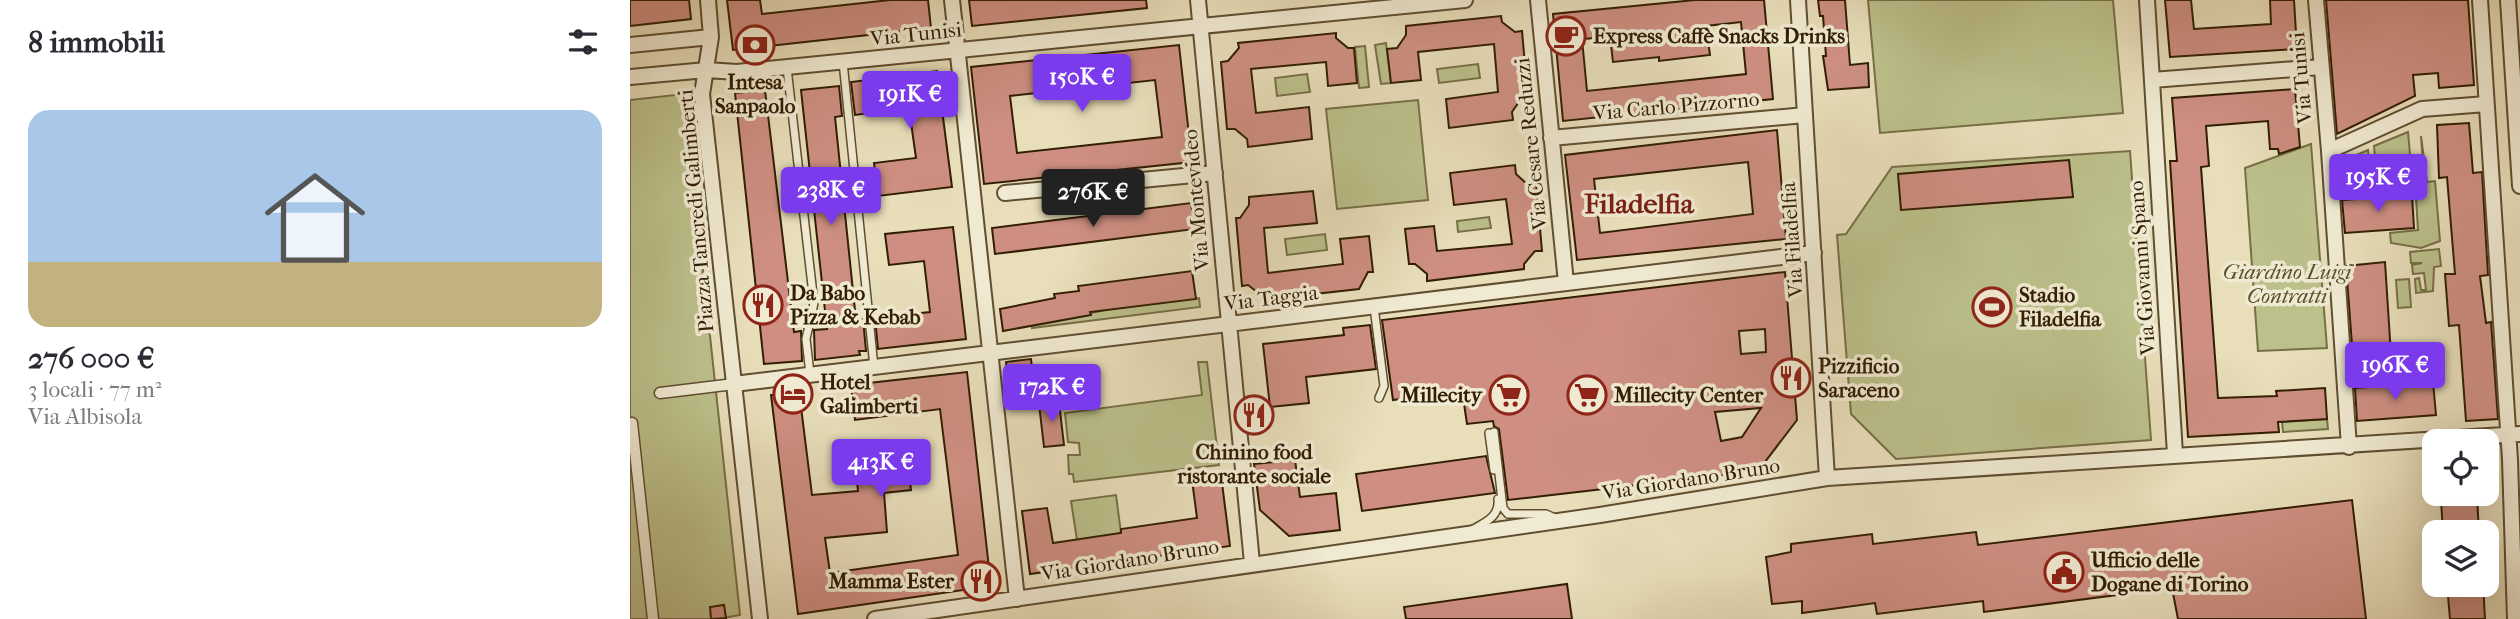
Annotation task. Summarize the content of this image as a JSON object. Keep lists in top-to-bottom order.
{
  "streets": {
    "street": [
      "Via Tunisi",
      "Via Carlo Pizzorno",
      "Via Cesare Reduzzi",
      "Via Montevideo",
      "Piazza Tancredi Galimberti",
      "Via Filadelfia",
      "Via Giovanni Spano",
      "Via Taggia",
      "Via Giordano Bruno"
    ]
  },
  "crossings": [
    ["Via Tunisi", "Via Montevideo"],
    ["Via Tunisi", "Piazza Tancredi Galimberti"],
    ["Via Tunisi", "Via Giordano Bruno"],
    ["Via Carlo Pizzorno", "Via Cesare Reduzzi"],
    ["Via Carlo Pizzorno", "Via Filadelfia"],
    ["Via Cesare Reduzzi", "Via Taggia"],
    ["Via Montevideo", "Via Taggia"],
    ["Via Montevideo", "Via Giordano Bruno"],
    ["Piazza Tancredi Galimberti", "Via Taggia"],
    ["Via Filadelfia", "Via Taggia"],
    ["Via Filadelfia", "Via Giordano Bruno"],
    ["Via Giovanni Spano", "Via Giordano Bruno"]
  ],
  "districts": ["Filadelfia"],
  "parks": ["Giardino Luigi Contratti"],
  "places": {
    "cafe": ["Express Caffè Snacks Drinks"],
    "bank": ["Intesa Sanpaolo"],
    "restaurant": [
      "Da Babo Pizza & Kebab",
      "Pizzificio Saraceno",
      "Chinino food ristorante sociale",
      "Mamma Ester"
    ],
    "sports": ["Stadio Filadelfia"],
    "hotel": ["Hotel Galimberti"],
    "supermarket": ["Millecity", "Millecity Center"],
    "public building": ["Ufficio delle Dogane di Torino"]
  },
  "page": {
    "heading": "8 immobili",
    "price": [
      "150K €",
      "191K €",
      "195K €",
      "238K €",
      "276K €",
      "196K €",
      "172K €",
      "413K €"
    ],
    "list": [
      {
        "name": "276 000 €",
        "note": "3 locali · 77 m² · Via Albisola"
      }
    ]
  }
}
